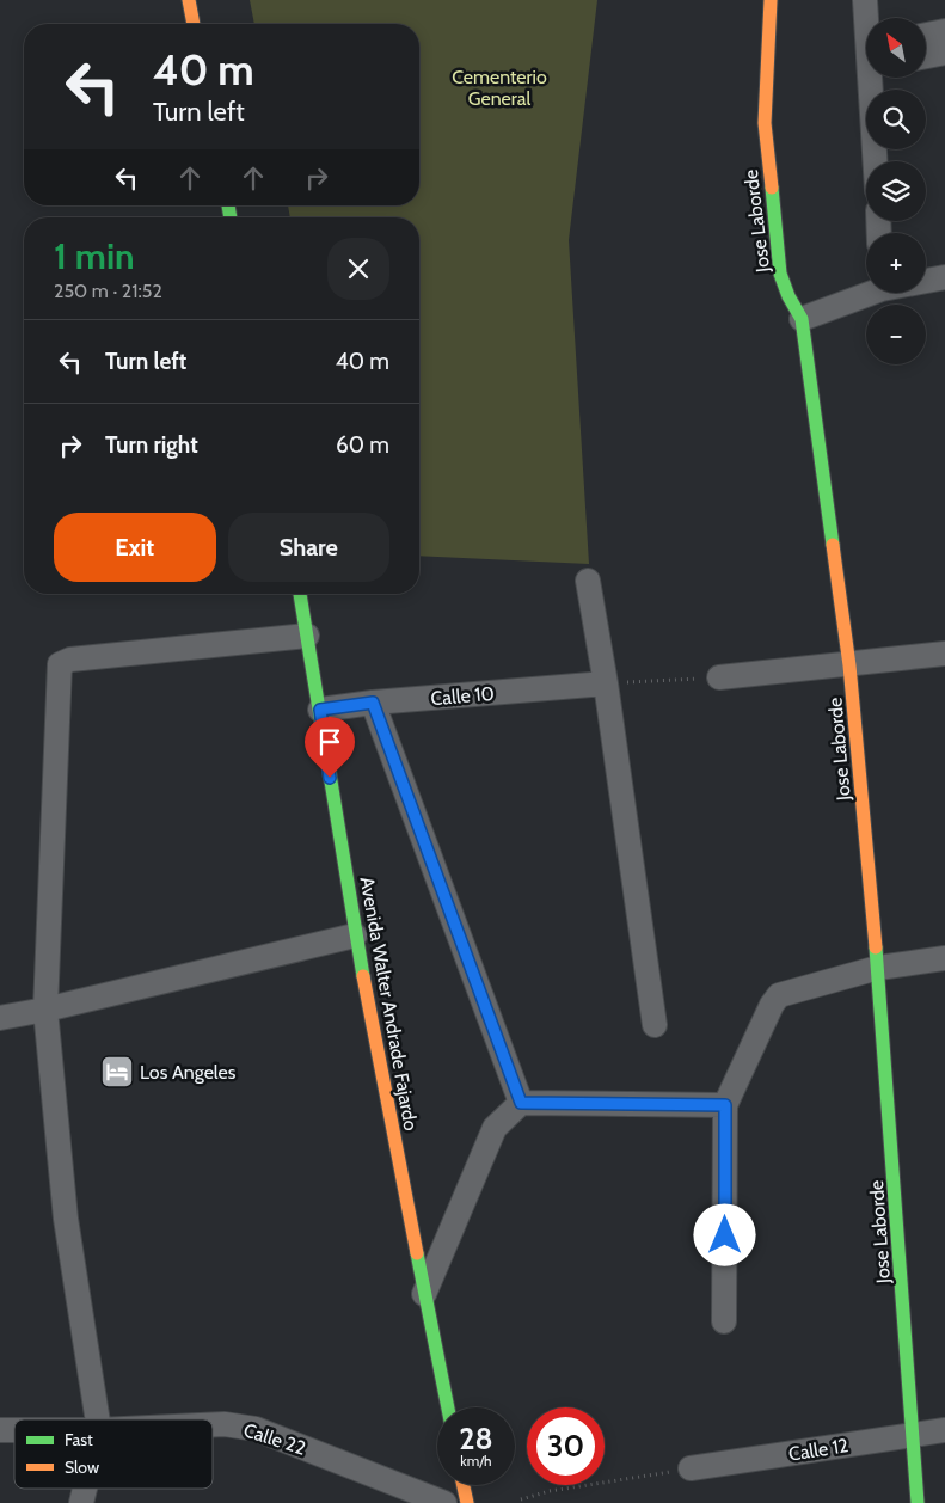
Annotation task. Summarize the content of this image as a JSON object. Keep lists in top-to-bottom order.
{
  "streets": {
    "street": [
      "Jose Laborde",
      "Calle 10",
      "Avenida Walter Andrade Fajardo",
      "Calle 22",
      "Calle 12"
    ]
  },
  "crossings": [
    ["Jose Laborde", "Calle 12"],
    ["Calle 10", "Avenida Walter Andrade Fajardo"]
  ],
  "parks": ["Cementerio General"],
  "places": {
    "hotel": ["Los Angeles"]
  },
  "legend": ["Fast", "Slow"],
  "north": "top left",
  "page": {
    "map_buttons": ["+", "−"],
    "turn": ["40 m", "Turn left"],
    "heading": ["1 min", "250 m · 21:52"],
    "list": [
      {
        "name": "Turn left",
        "value": "40 m"
      },
      {
        "name": "Turn right",
        "value": "60 m"
      }
    ],
    "buttons": ["Exit", "Share"],
    "speed": "28 km/h",
    "limit": "30"
  }
}
